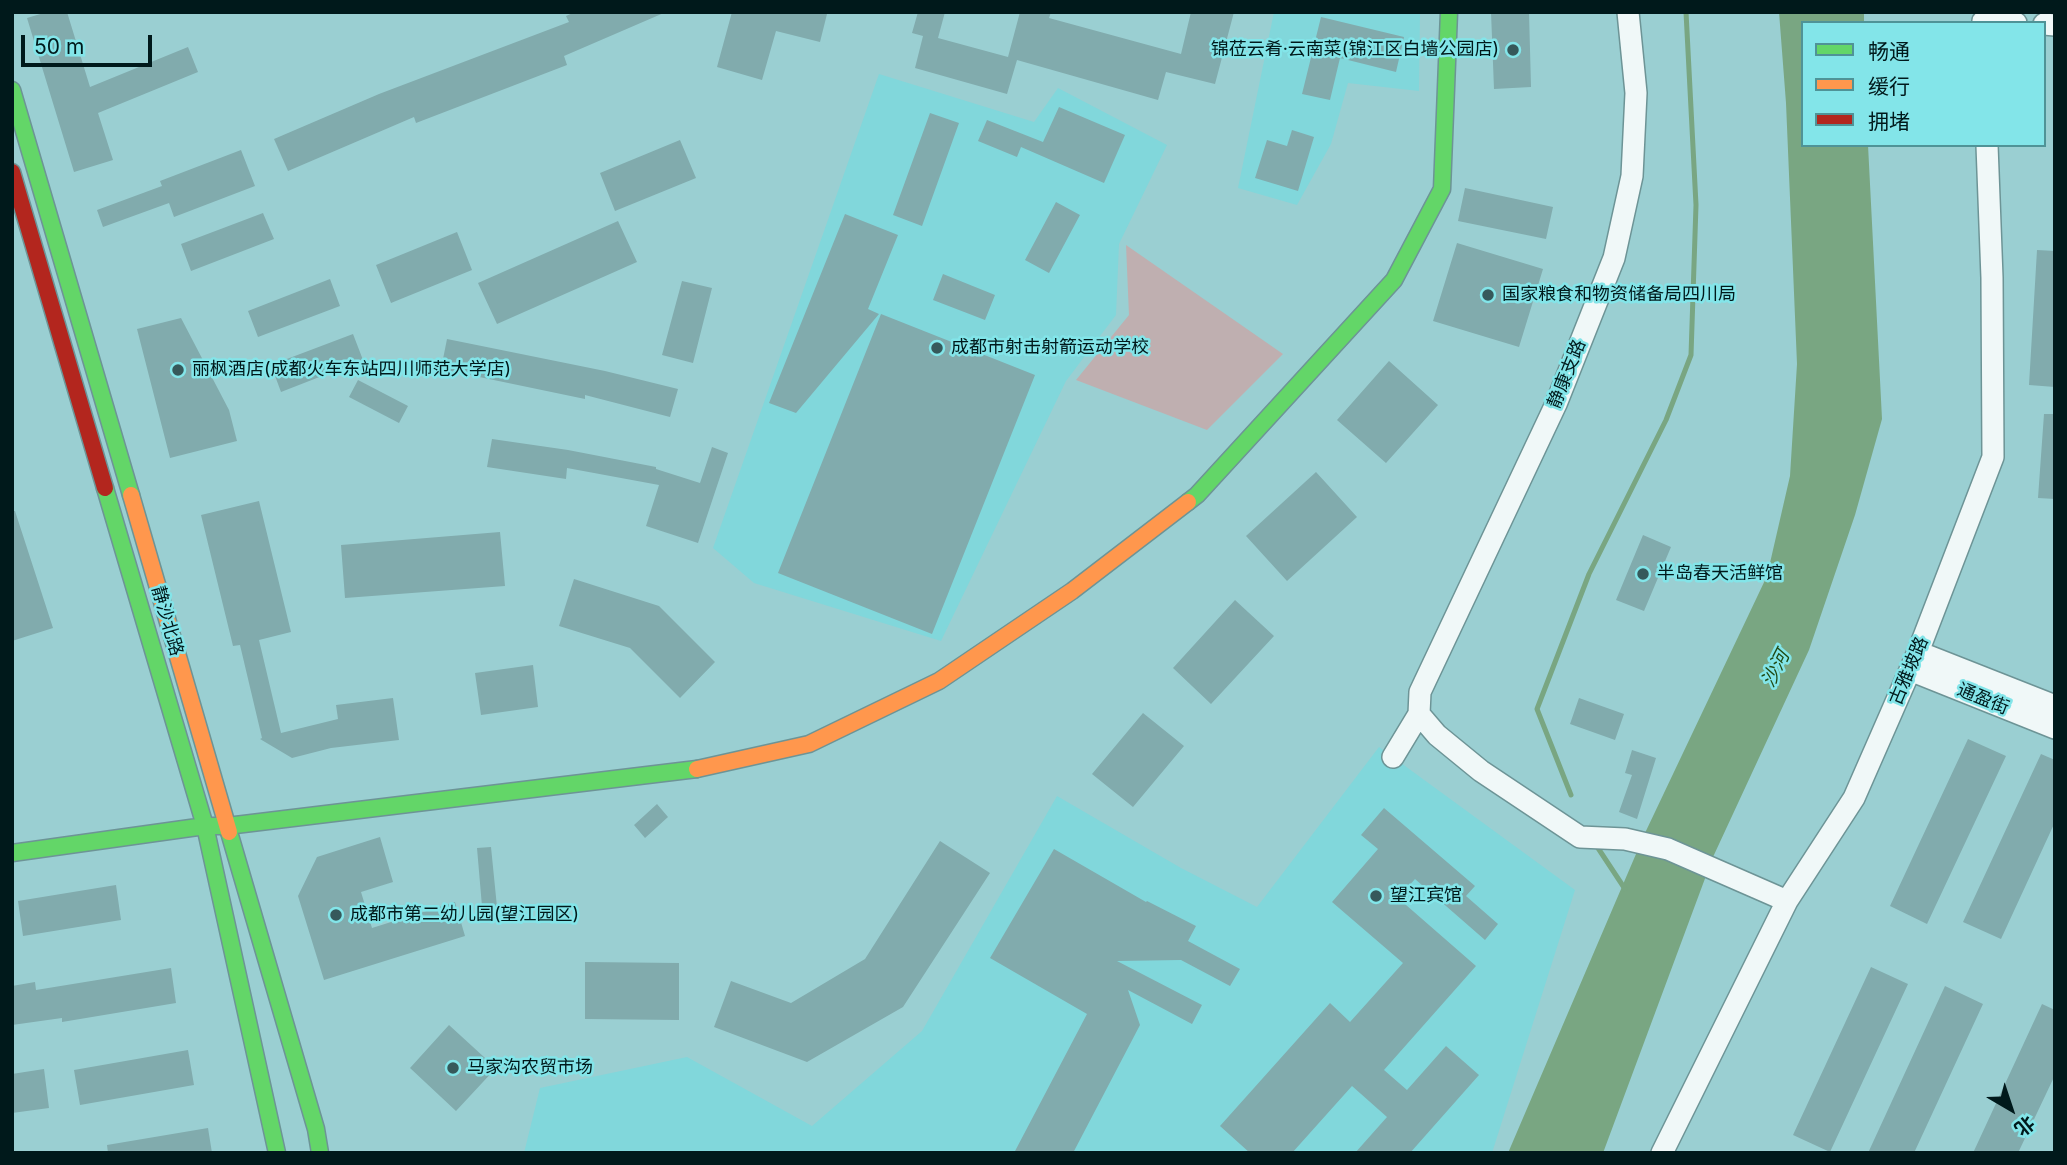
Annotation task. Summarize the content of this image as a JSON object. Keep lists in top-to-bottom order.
{
  "streets": {
    "street": [
      "静康支路",
      "静沙北路",
      "古雅坡路",
      "通盈街"
    ]
  },
  "crossings": [
    ["古雅坡路", "通盈街"]
  ],
  "water": ["沙河"],
  "places": [
    "锦莅云肴·云南菜(锦江区白墙公园店)",
    "国家粮食和物资储备局四川局",
    "成都市射击射箭运动学校",
    "丽枫酒店(成都火车东站四川师范大学店)",
    "半岛春天活鲜馆",
    "望江宾馆",
    "成都市第二幼儿园(望江园区)",
    "马家沟农贸市场"
  ],
  "legend": ["畅通", "缓行", "拥堵"],
  "scale_bar": "50 m",
  "north": "bottom right"
}
